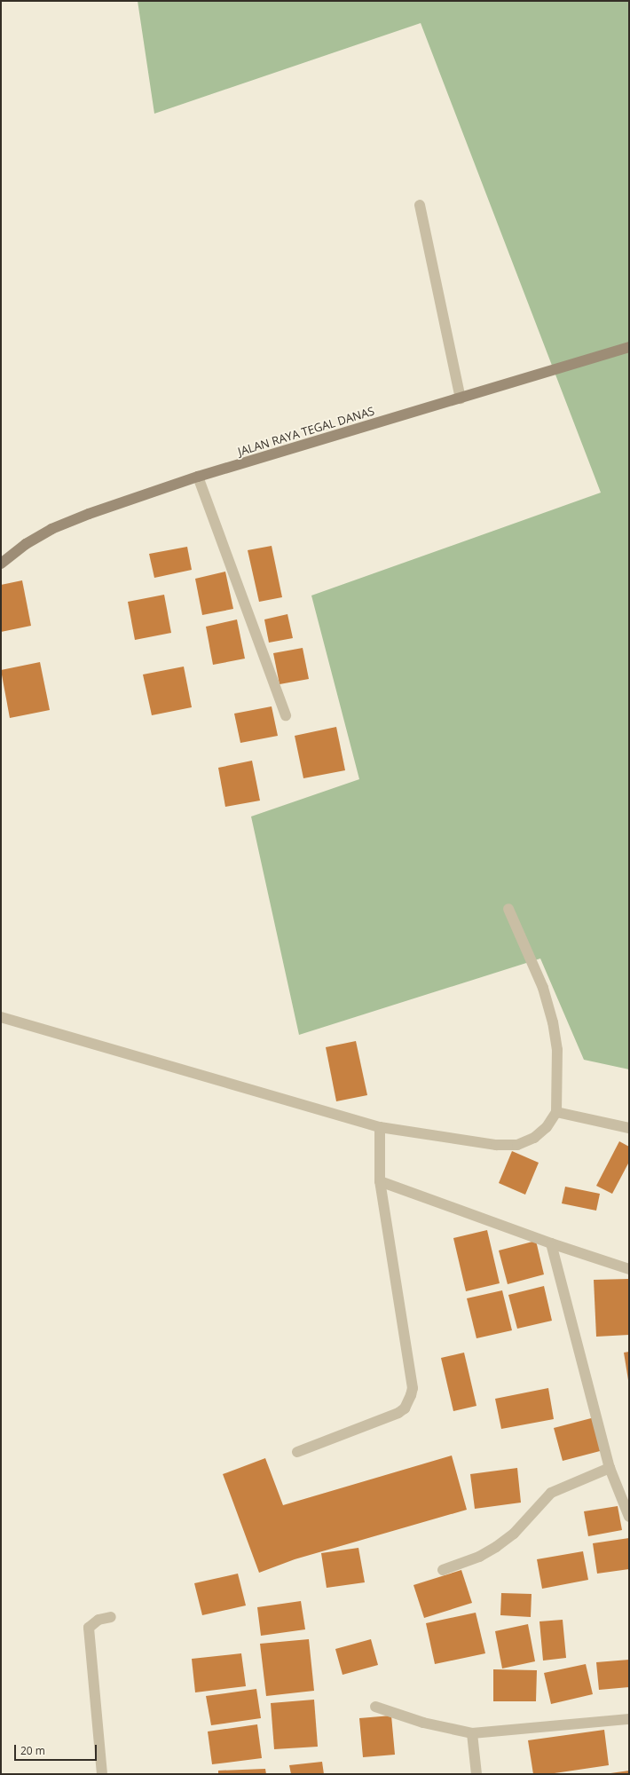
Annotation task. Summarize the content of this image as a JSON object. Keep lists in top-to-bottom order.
{
  "streets": {
    "street": ["JALAN RAYA TEGAL DANAS"]
  },
  "scale_bar": "20 m"
}
